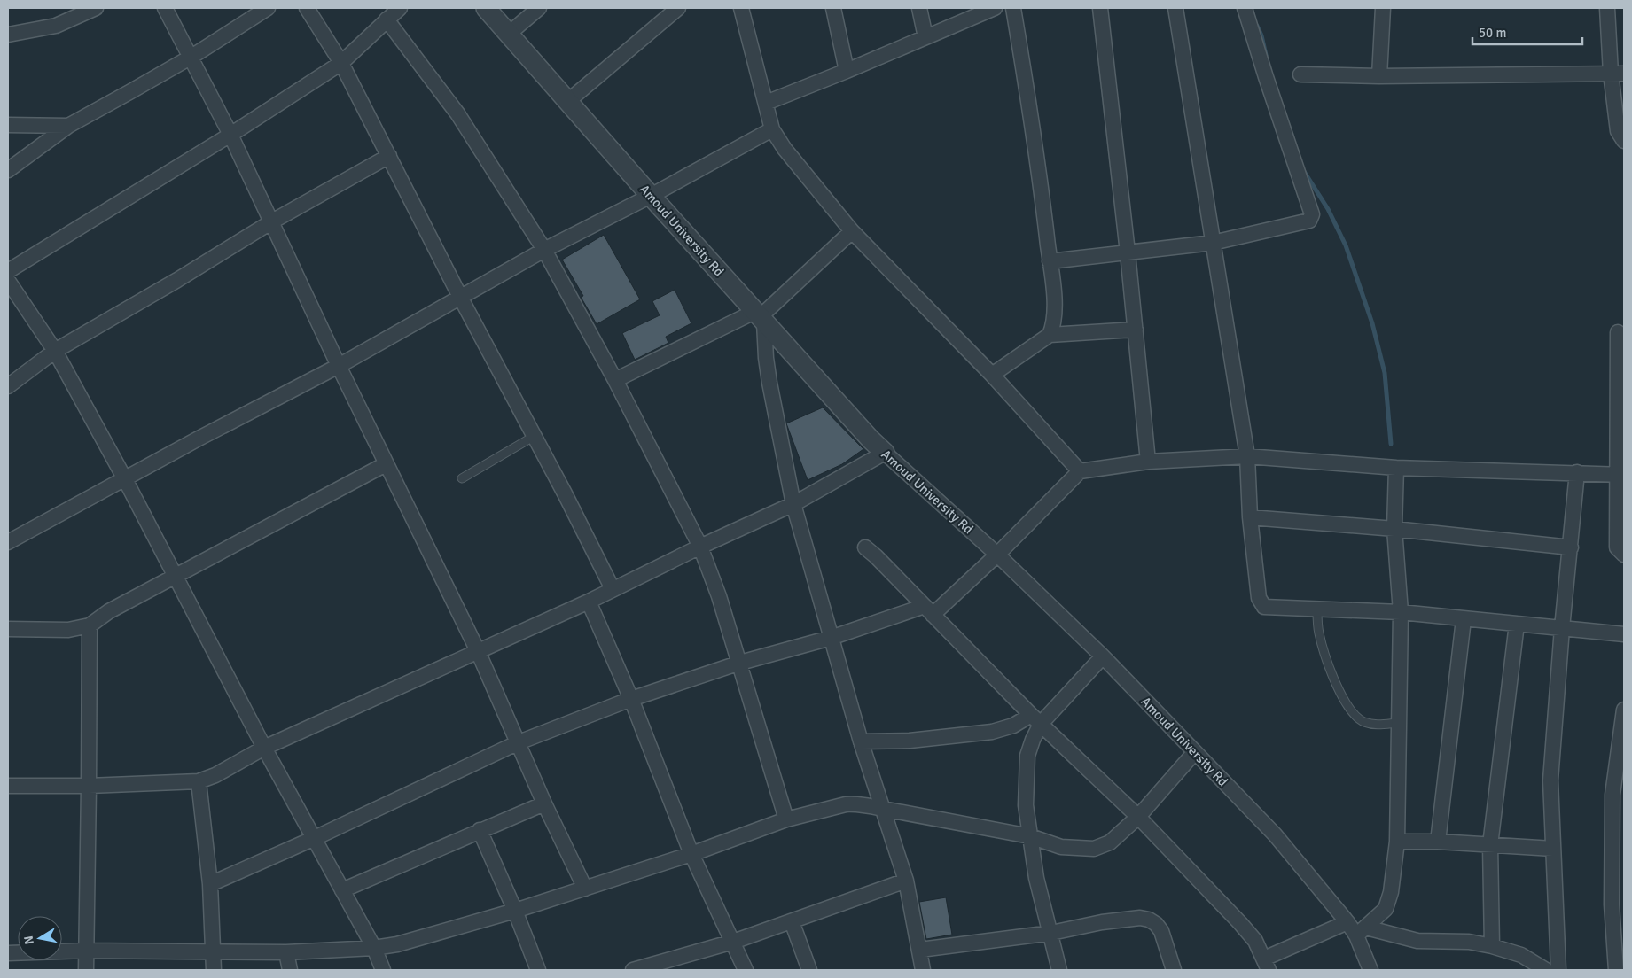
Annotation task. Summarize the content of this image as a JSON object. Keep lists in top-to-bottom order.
{
  "streets": {
    "street": ["Amoud University Rd"]
  },
  "scale_bar": "50 m",
  "north": "left"
}
